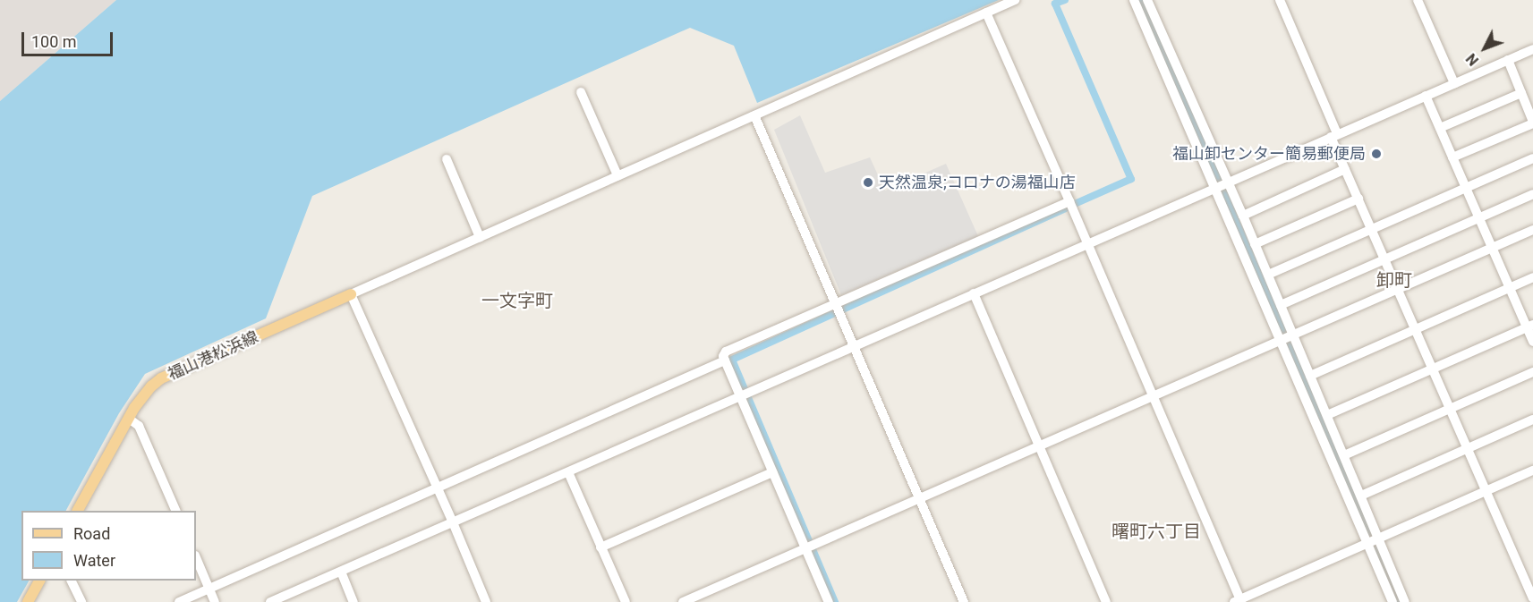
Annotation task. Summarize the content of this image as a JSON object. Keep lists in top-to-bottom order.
{
  "streets": {
    "main road": ["福山港松浜線"]
  },
  "districts": ["卸町", "一文字町", "曙町六丁目"],
  "places": ["福山卸センター簡易郵便局", "天然温泉;コロナの湯福山店"],
  "legend": ["Road", "Water"],
  "scale_bar": "100 m",
  "north": "bottom left"
}
